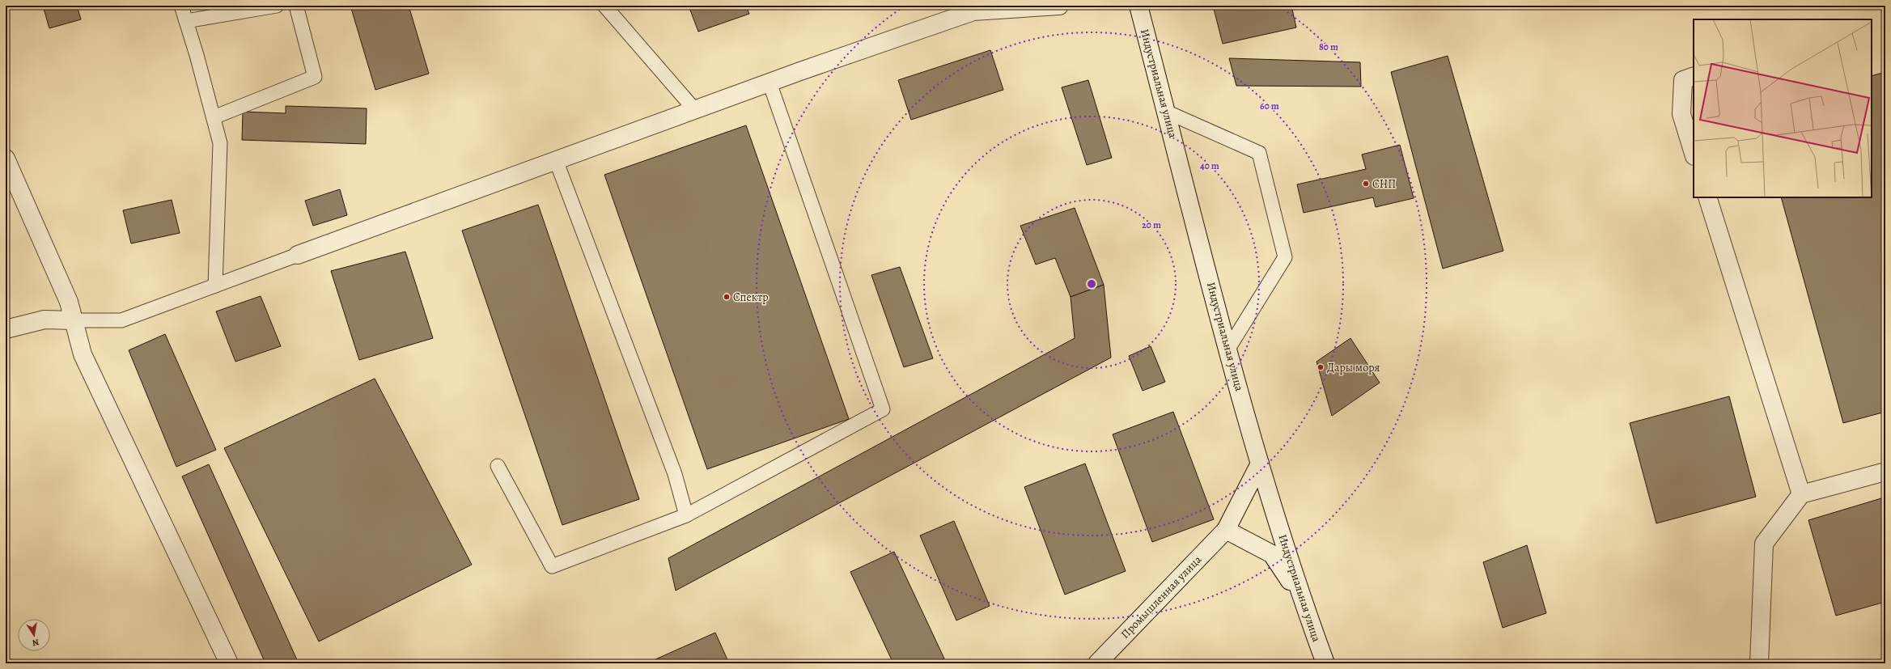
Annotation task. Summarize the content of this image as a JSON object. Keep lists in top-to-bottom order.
{
  "streets": {
    "street": ["Индустриальная улица", "Промышленная улица"]
  },
  "crossings": [
    ["Индустриальная улица", "Промышленная улица"]
  ],
  "places": ["СНП", "Спектр", "Дары моря"],
  "north": "bottom",
  "rings": [
    "80 m",
    "60 m",
    "40 m",
    "20 m"
  ]
}
